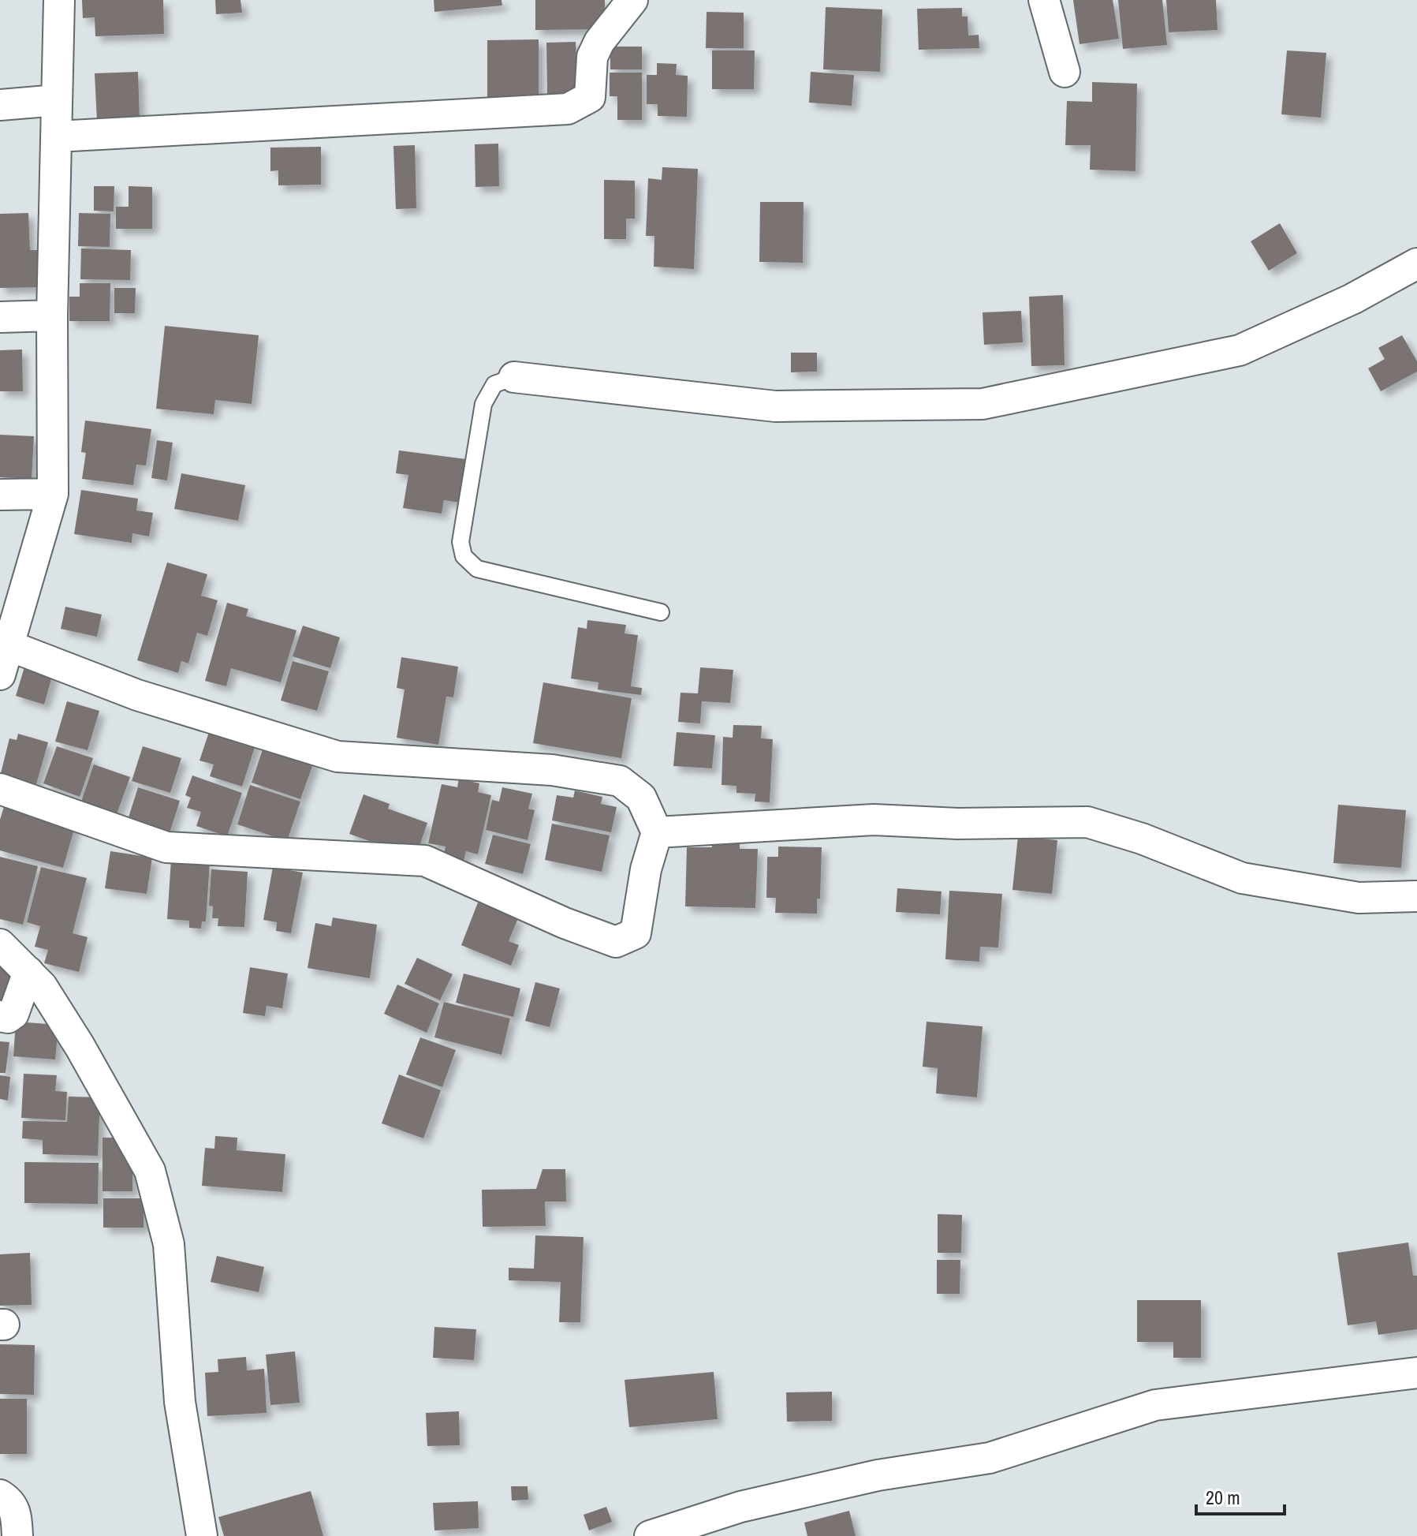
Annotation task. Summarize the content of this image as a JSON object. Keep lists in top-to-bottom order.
{
  "scale_bar": "20 m"
}
